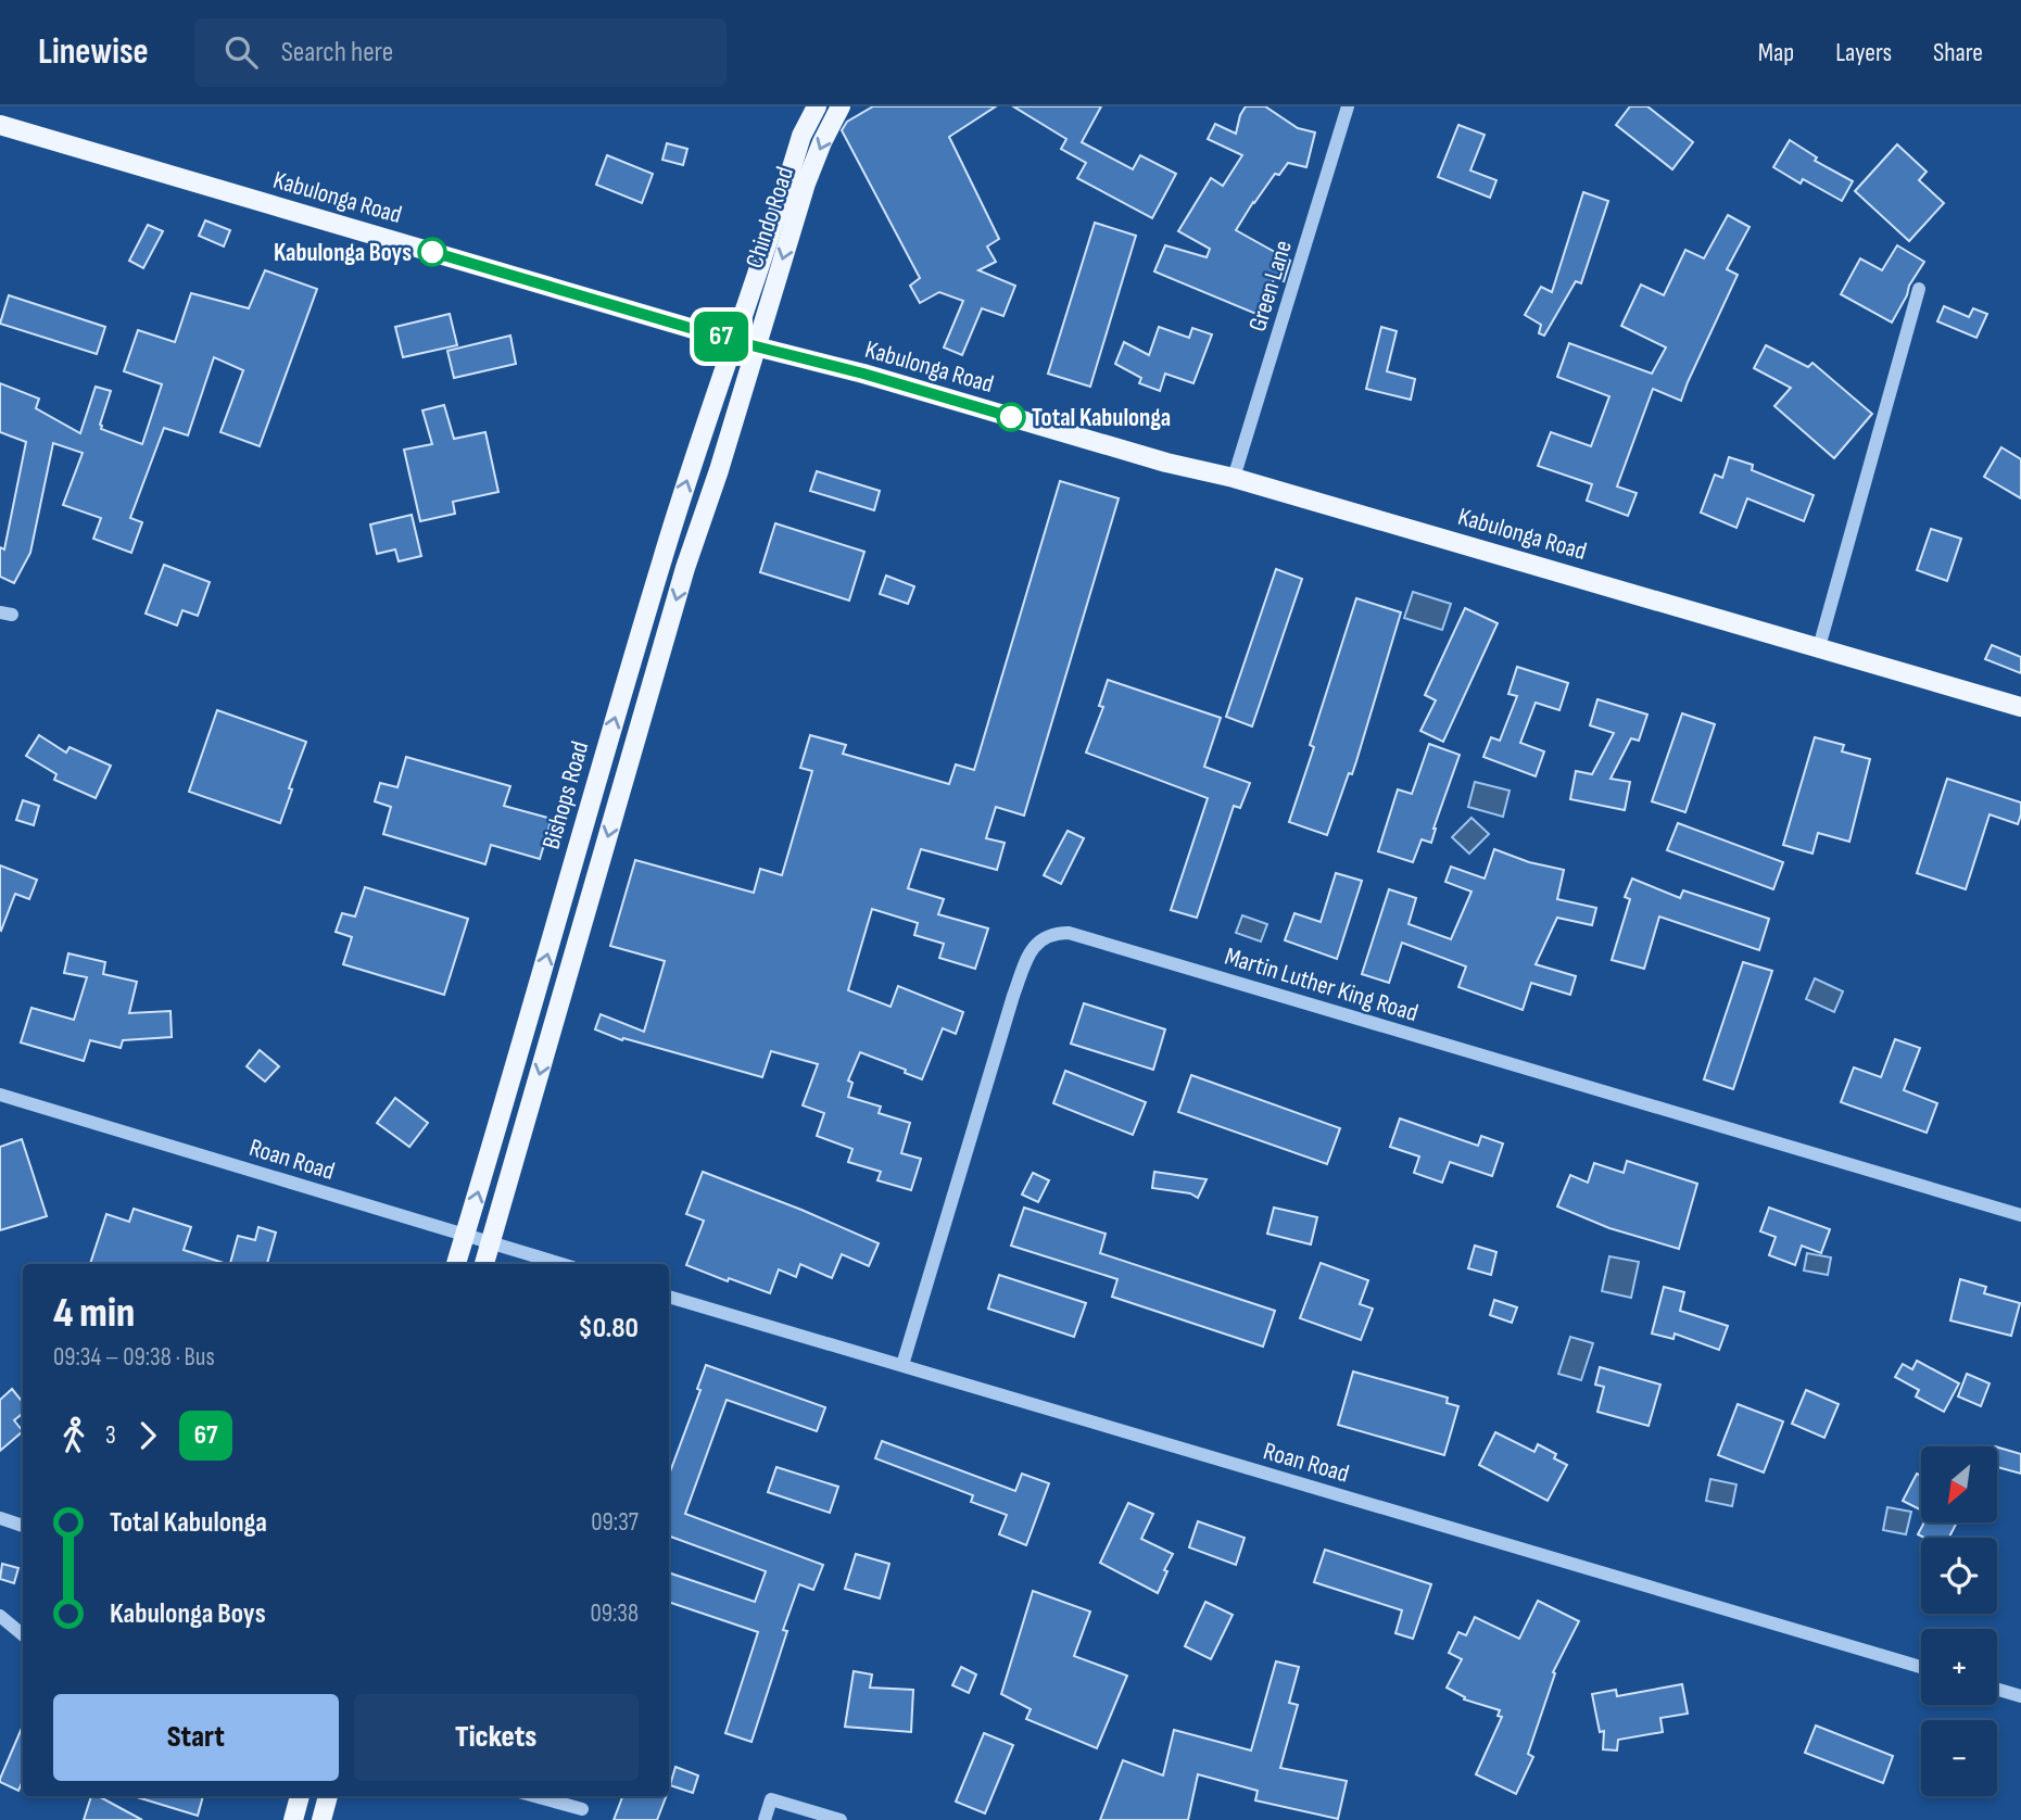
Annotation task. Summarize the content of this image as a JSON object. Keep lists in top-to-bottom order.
{
  "streets": {
    "main road": ["Kabulonga Road", "Chindo Road", "Bishops Road"],
    "street": ["Green Lane", "Martin Luther King Road", "Roan Road"]
  },
  "crossings": [
    ["Kabulonga Road", "Chindo Road"],
    ["Kabulonga Road", "Green Lane"],
    ["Kabulonga Road", "Bishops Road"],
    ["Chindo Road", "Bishops Road"],
    ["Bishops Road", "Roan Road"],
    ["Martin Luther King Road", "Roan Road"]
  ],
  "places": ["Kabulonga Boys", "Total Kabulonga"],
  "lines": ["bus line 67"],
  "north": "bottom left",
  "page": {
    "header": "Linewise",
    "search": "Search here",
    "nav": ["Map", "Layers", "Share"],
    "on_map": "67",
    "heading": ["4 min", "09:34 – 09:38 · Bus", "$0.80"],
    "legs": ["3", "67"],
    "map_buttons": ["+", "−"],
    "list": [
      {
        "name": "Total Kabulonga",
        "value": "09:37"
      },
      {
        "name": "Kabulonga Boys",
        "value": "09:38"
      }
    ],
    "buttons": ["Start", "Tickets"]
  }
}
